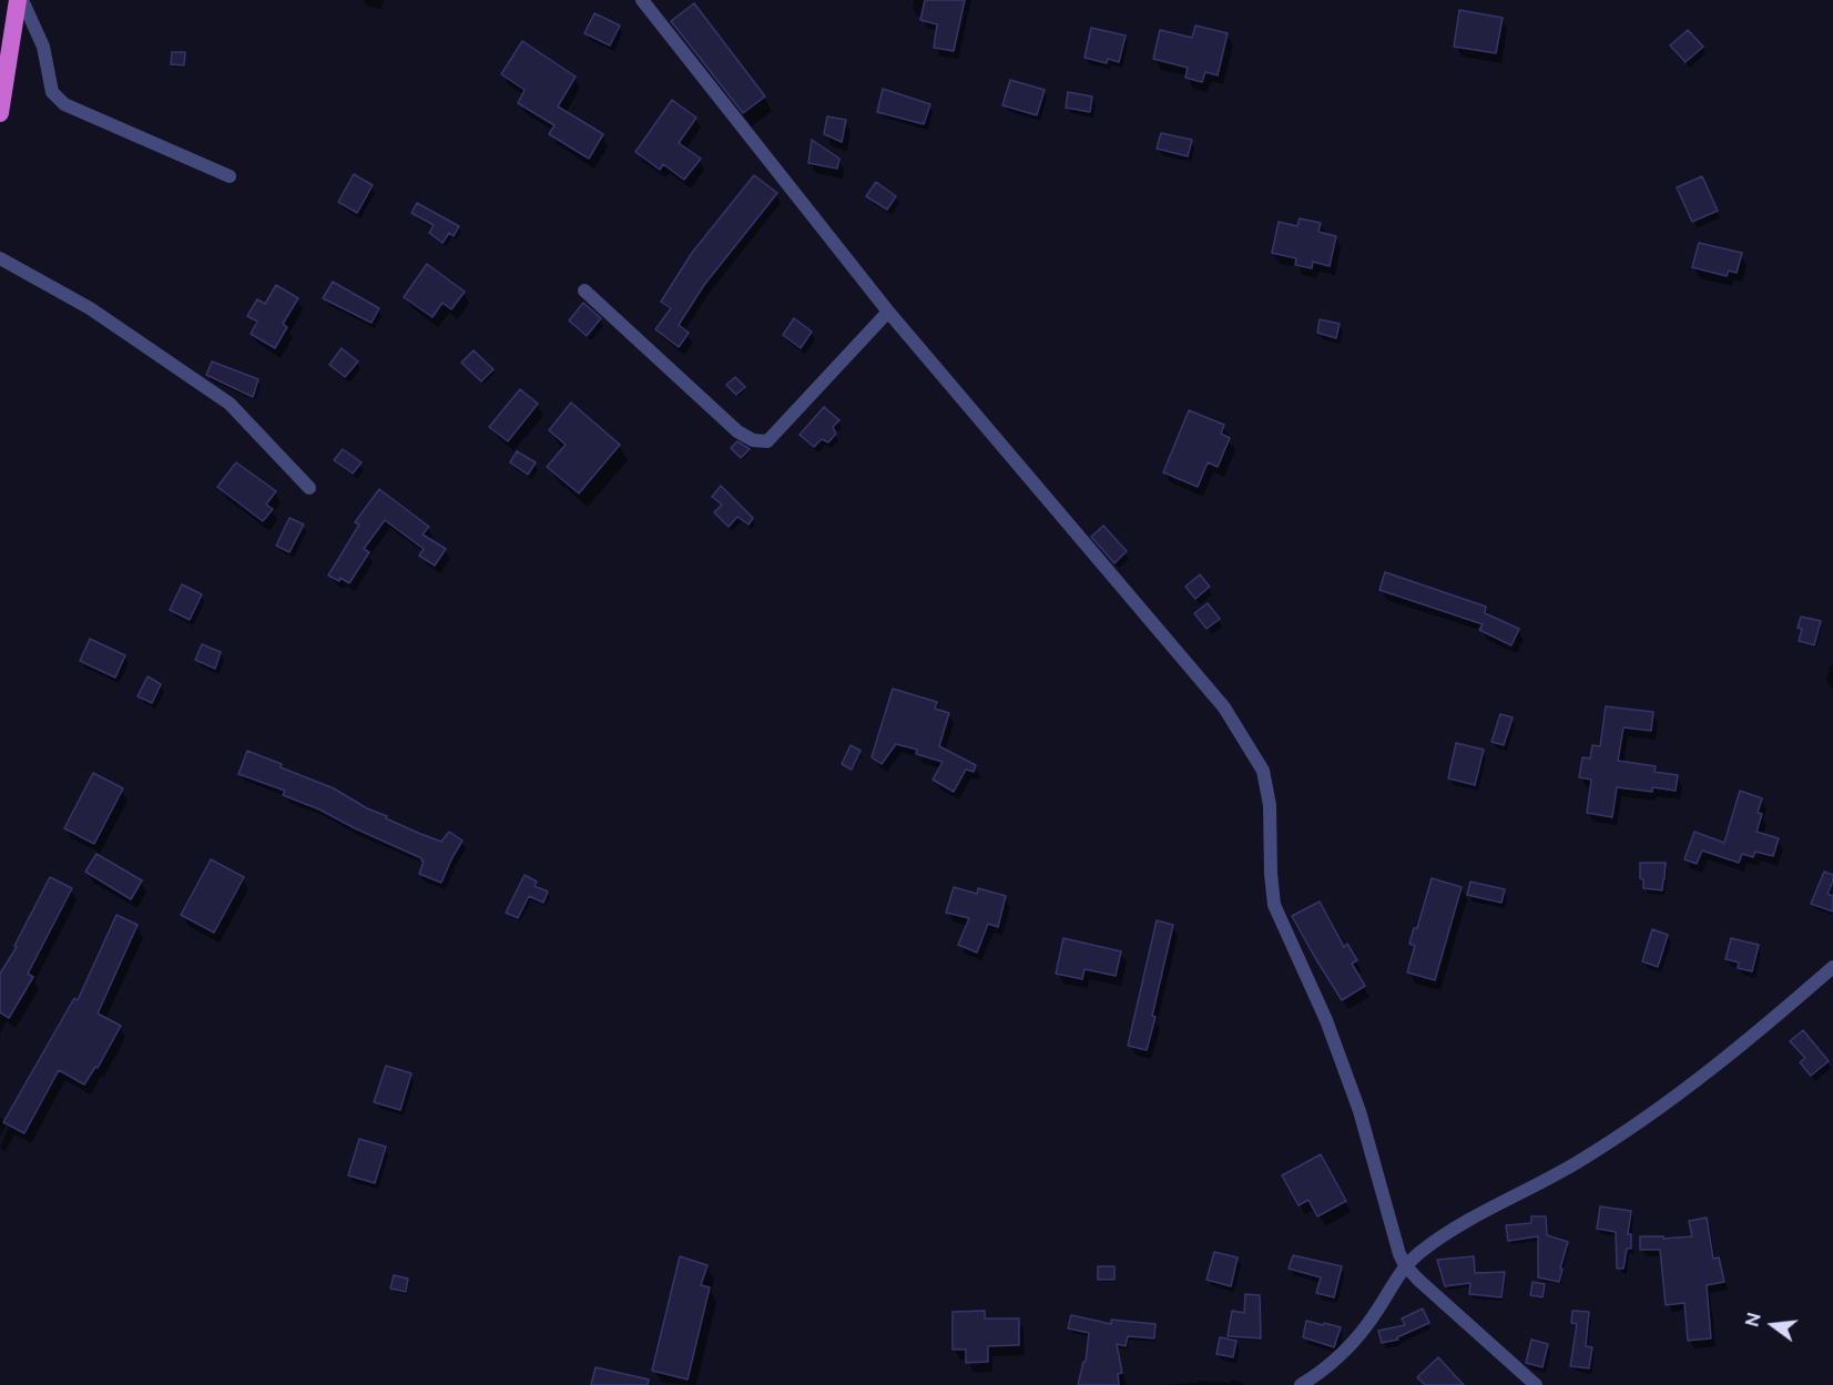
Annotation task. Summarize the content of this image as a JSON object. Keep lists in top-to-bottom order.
{
  "north": "left"
}
